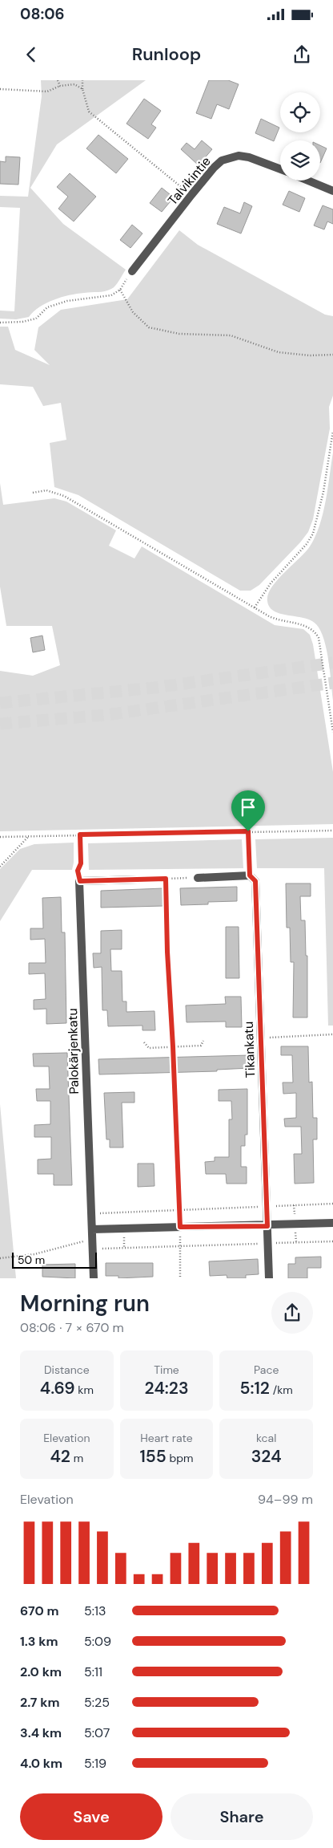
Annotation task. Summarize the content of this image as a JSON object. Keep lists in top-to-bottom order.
{
  "streets": {
    "street": ["Talvikintie", "Tikankatu", "Palokärjenkatu"]
  },
  "scale_bar": "50 m",
  "page": {
    "status": "08:06",
    "header": "Runloop",
    "scale": "50 m",
    "heading": ["Morning run", "08:06 · 7 × 670 m"],
    "stats": [
      ["Distance", "4.69 km"],
      ["Time", "24:23"],
      ["Pace", "5:12 /km"],
      ["Elevation", "42 m"],
      ["Heart rate", "155 bpm"],
      ["kcal", "324"]
    ],
    "chart": ["Elevation", "94–99 m"],
    "list": [
      {
        "name": "670 m",
        "note": "5:13"
      },
      {
        "name": "1.3 km",
        "note": "5:09"
      },
      {
        "name": "2.0 km",
        "note": "5:11"
      },
      {
        "name": "2.7 km",
        "note": "5:25"
      },
      {
        "name": "3.4 km",
        "note": "5:07"
      },
      {
        "name": "4.0 km",
        "note": "5:19"
      }
    ],
    "buttons": ["Save", "Share"]
  }
}
